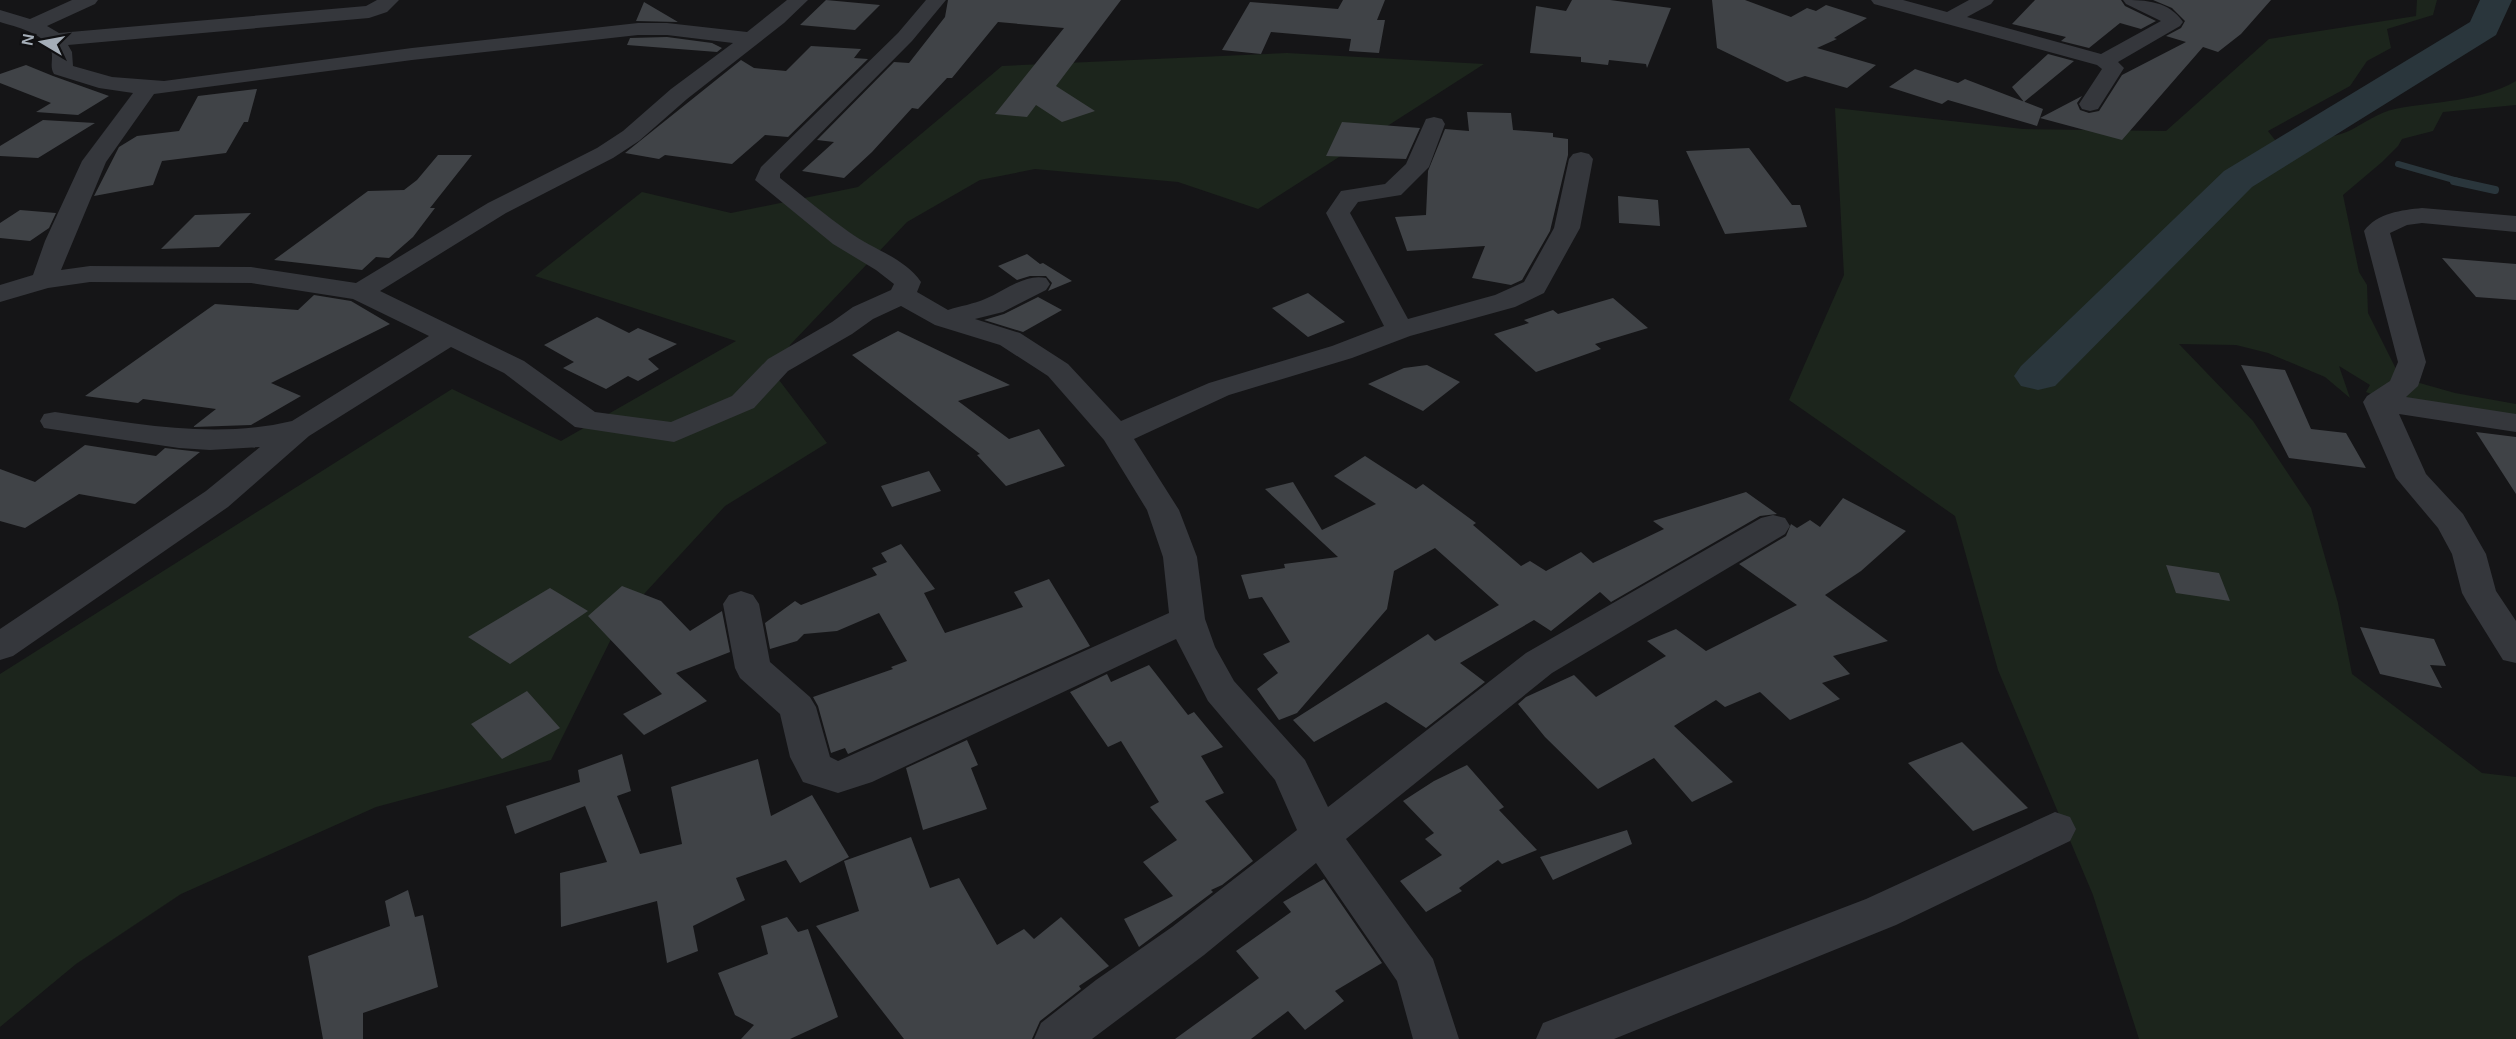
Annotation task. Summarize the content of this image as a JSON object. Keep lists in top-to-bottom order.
{
  "north": "left"
}
